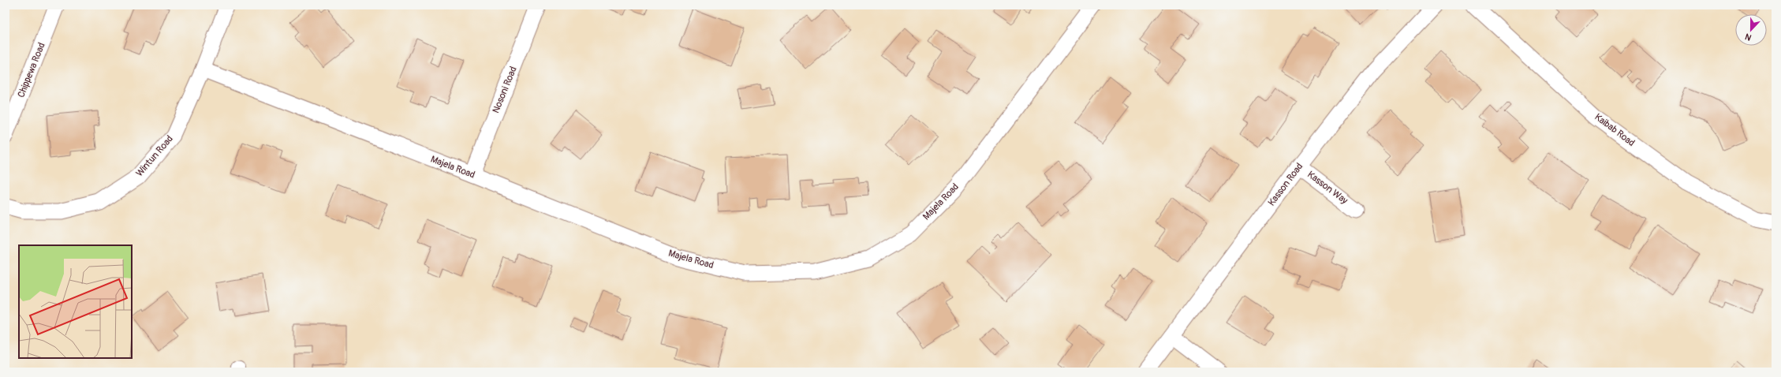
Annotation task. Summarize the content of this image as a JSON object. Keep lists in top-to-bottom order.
{
  "streets": {
    "street": [
      "Chippewa Road",
      "Nosoni Road",
      "Kaibab Road",
      "Wintun Road",
      "Majela Road",
      "Kasson Road",
      "Kasson Way"
    ]
  },
  "crossings": [
    ["Nosoni Road", "Majela Road"],
    ["Wintun Road", "Majela Road"],
    ["Kasson Road", "Kasson Way"]
  ],
  "north": "bottom"
}
